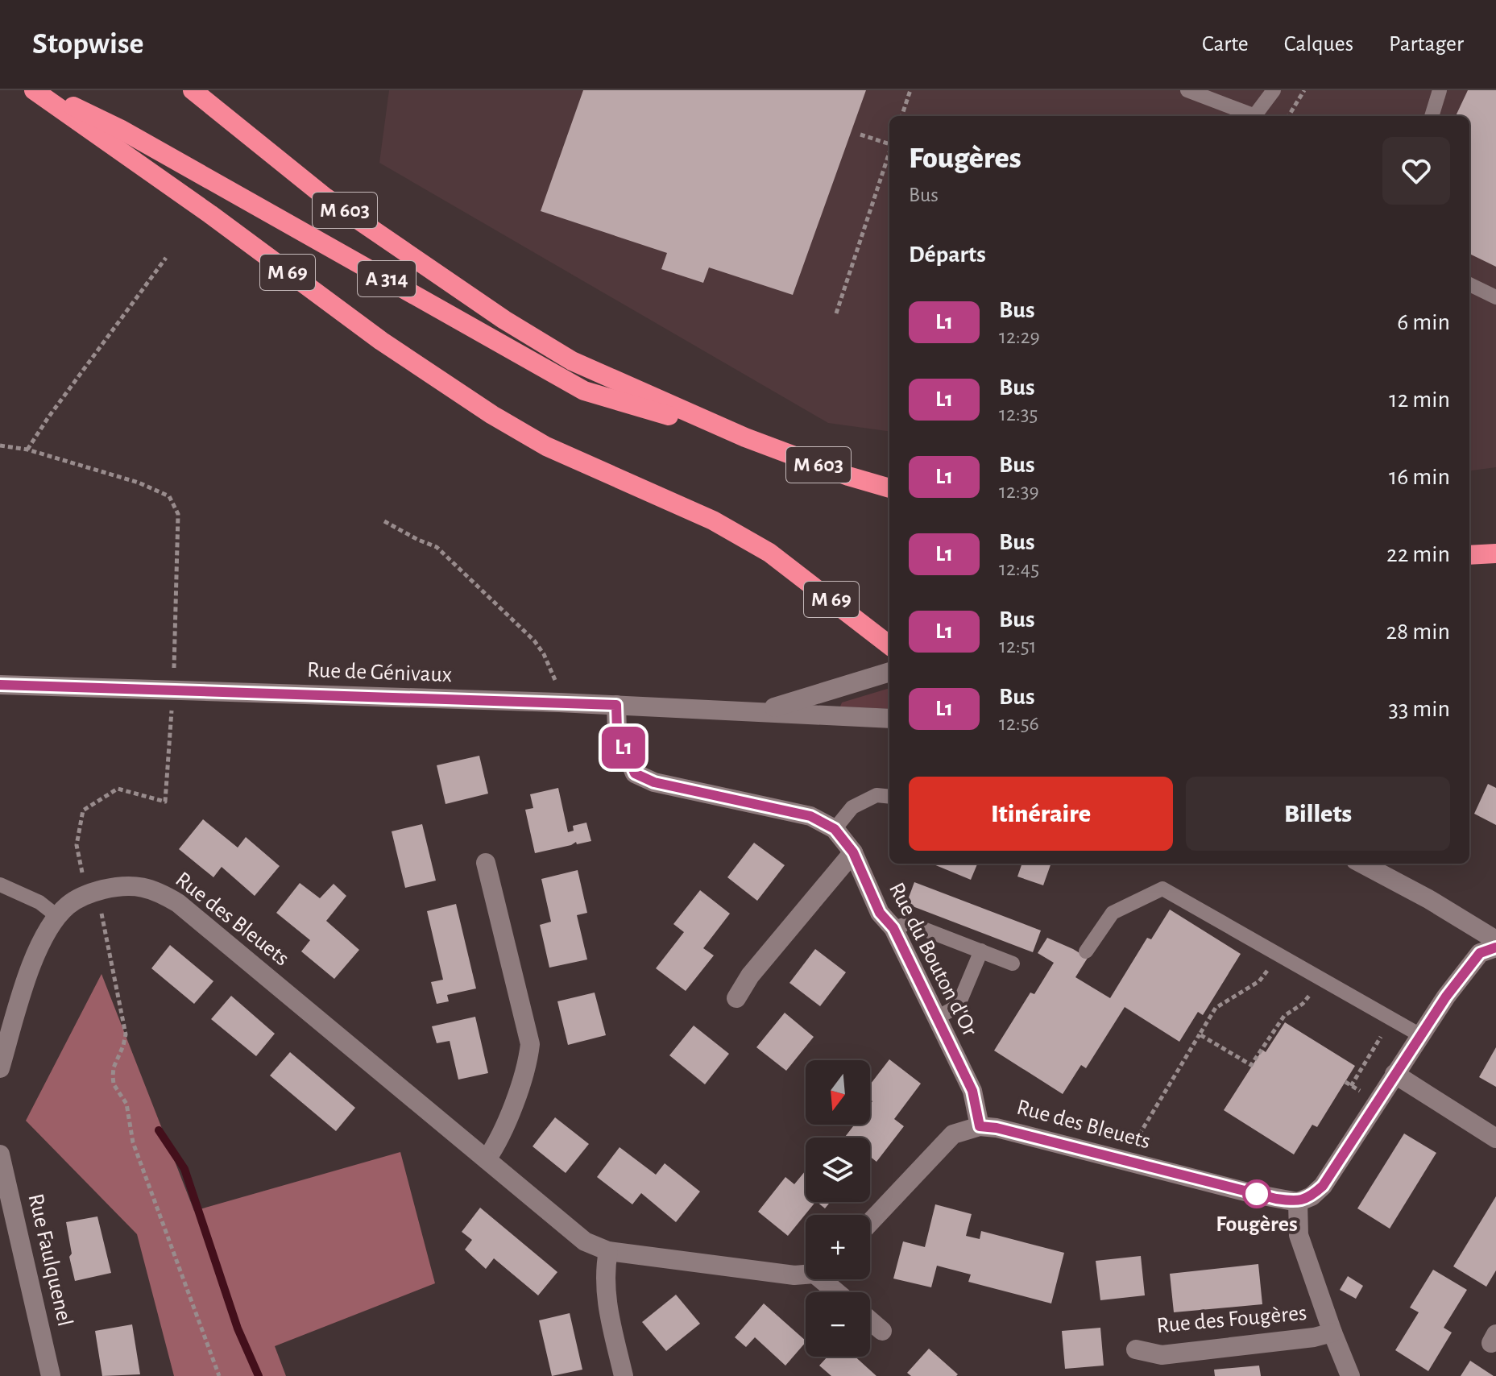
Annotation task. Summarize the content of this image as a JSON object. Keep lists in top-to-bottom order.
{
  "streets": {
    "highway": ["M 603", "M 69", "A 314"],
    "street": [
      "Rue de Génivaux",
      "Rue des Bleuets",
      "Rue du Bouton d'Or",
      "Rue Faulquenel",
      "Rue des Fougères"
    ]
  },
  "crossings": [
    ["M 603", "A 314"],
    ["Rue de Génivaux", "Rue du Bouton d'Or"],
    ["Rue des Bleuets", "Rue du Bouton d'Or"],
    ["Rue des Bleuets", "Rue des Fougères"]
  ],
  "places": ["Fougères"],
  "lines": ["bus line L1"],
  "north": "bottom",
  "page": {
    "header": "Stopwise",
    "nav": ["Carte", "Calques", "Partager"],
    "on_map": "L1",
    "heading": [
      ["Fougères", "Bus"],
      "Départs"
    ],
    "list": [
      {
        "mark": "L1",
        "name": "Bus",
        "note": "12:29",
        "value": "6 min"
      },
      {
        "mark": "L1",
        "name": "Bus",
        "note": "12:35",
        "value": "12 min"
      },
      {
        "mark": "L1",
        "name": "Bus",
        "note": "12:39",
        "value": "16 min"
      },
      {
        "mark": "L1",
        "name": "Bus",
        "note": "12:45",
        "value": "22 min"
      },
      {
        "mark": "L1",
        "name": "Bus",
        "note": "12:51",
        "value": "28 min"
      },
      {
        "mark": "L1",
        "name": "Bus",
        "note": "12:56",
        "value": "33 min"
      }
    ],
    "buttons": ["Itinéraire", "Billets"],
    "map_buttons": ["+", "−"]
  }
}
